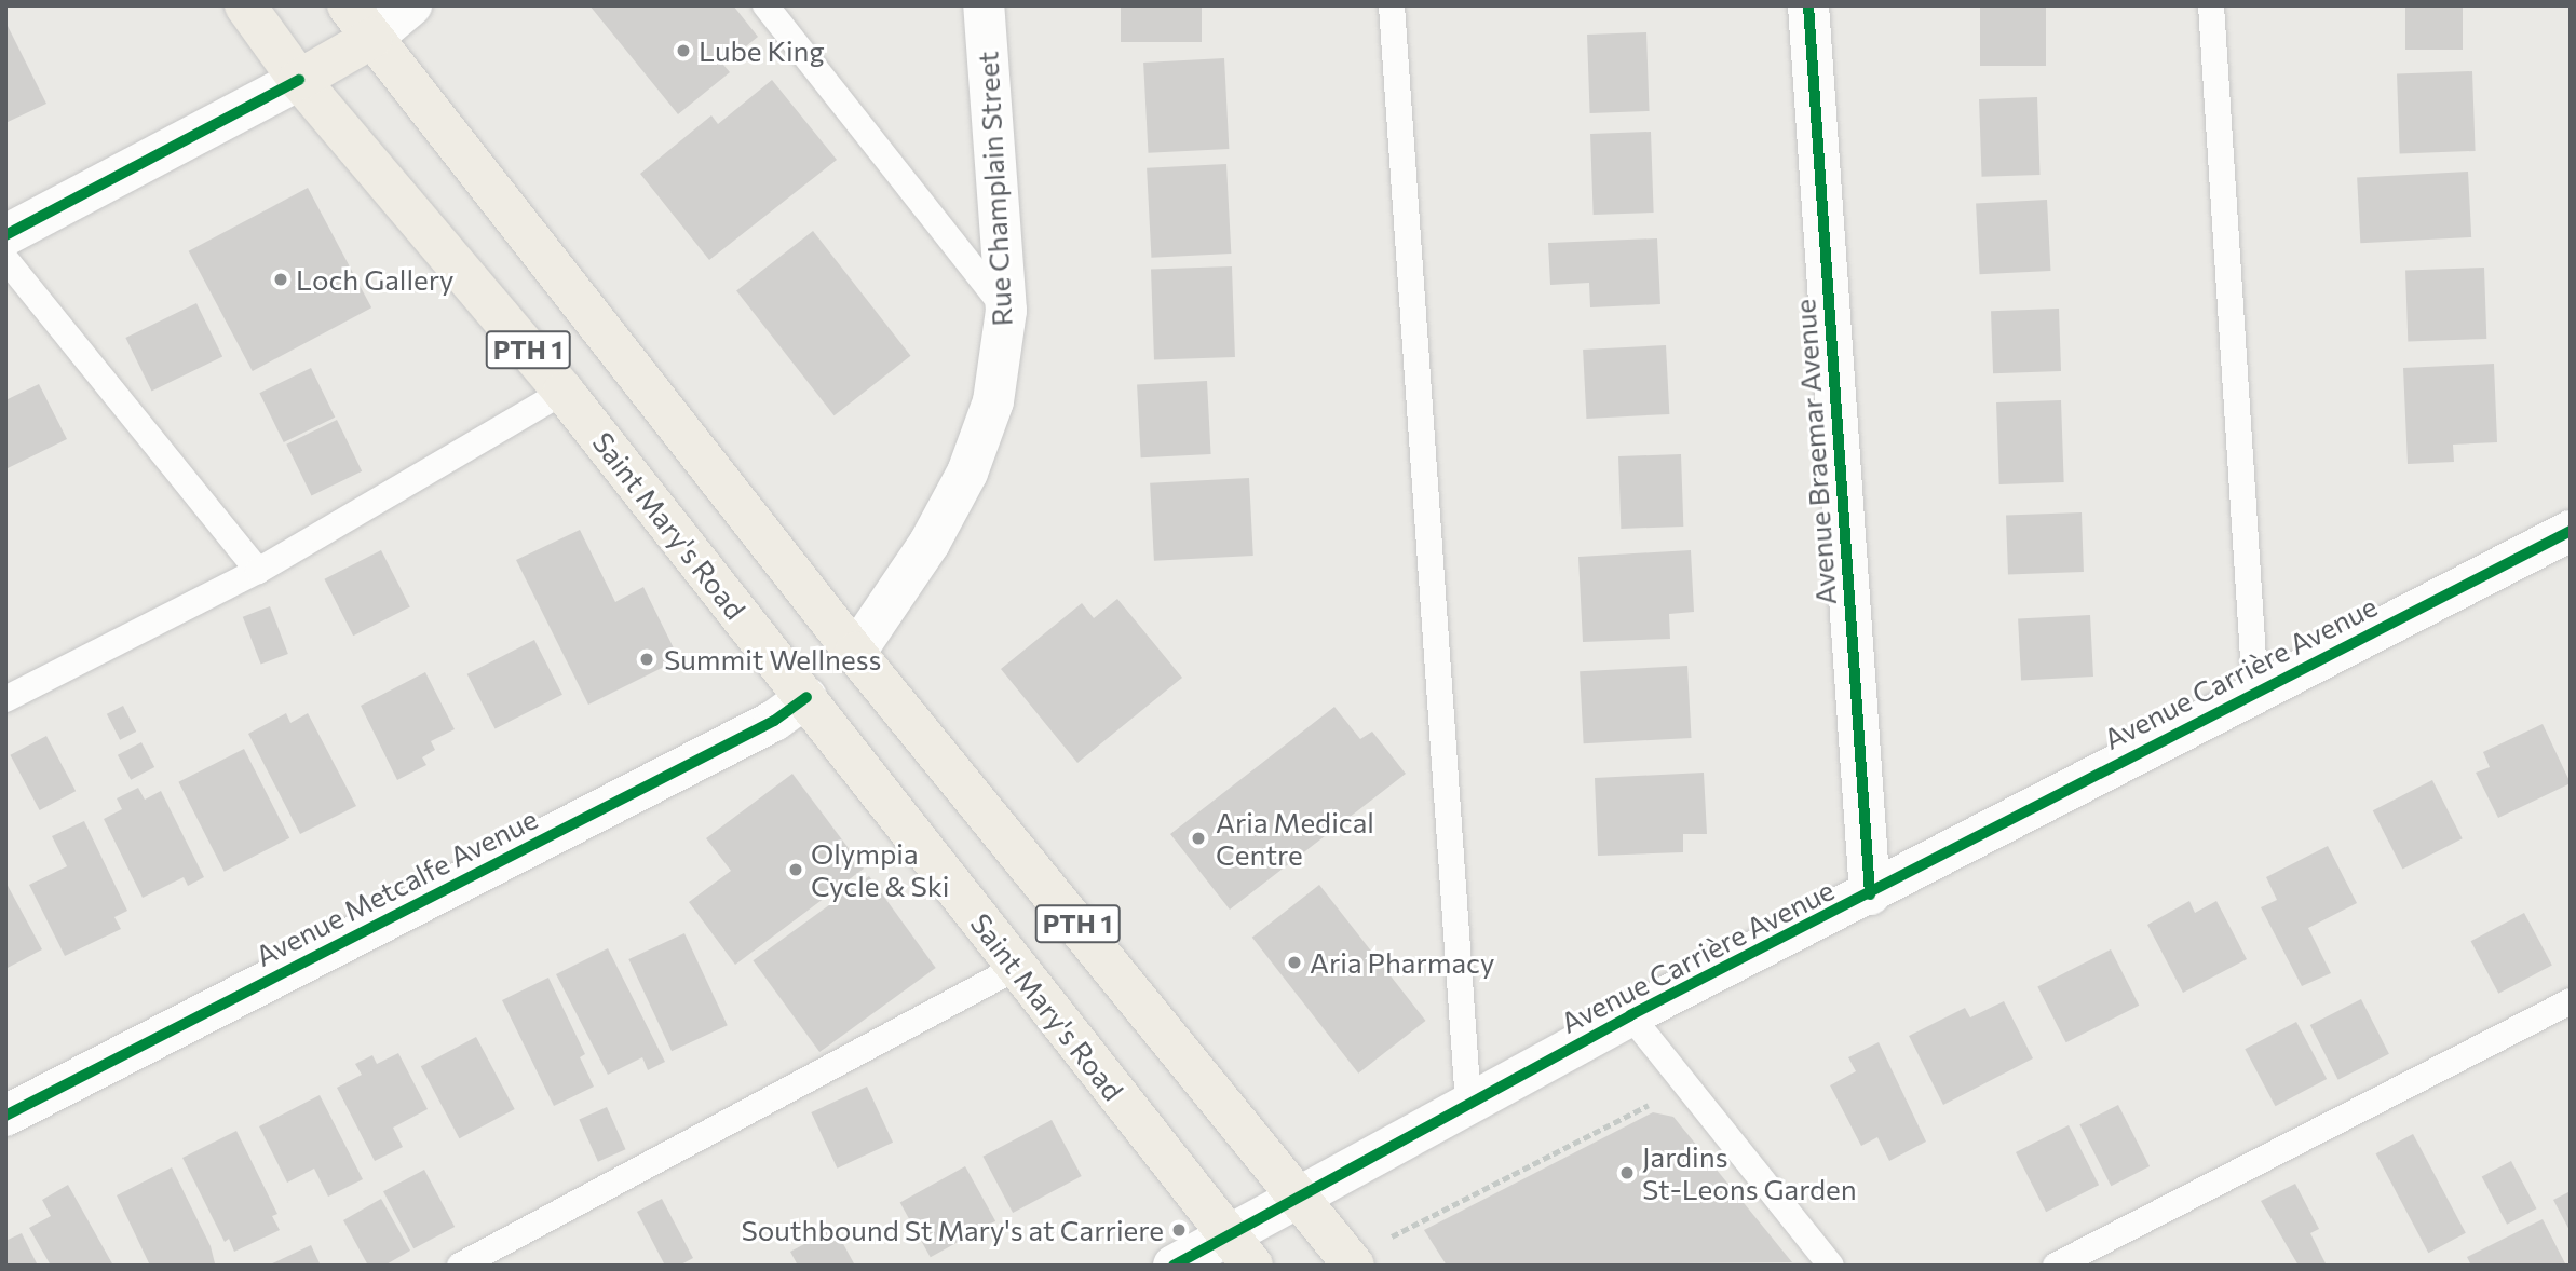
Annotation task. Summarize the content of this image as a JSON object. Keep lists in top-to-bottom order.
{
  "streets": {
    "highway": ["PTH 1", "Saint Mary's Road"],
    "street": [
      "Rue Champlain Street",
      "Avenue Braemar Avenue",
      "Avenue Carrière Avenue",
      "Avenue Metcalfe Avenue"
    ]
  },
  "crossings": [
    ["Rue Champlain Street", "PTH 1"],
    ["PTH 1", "Avenue Carrière Avenue"],
    ["Avenue Braemar Avenue", "Avenue Carrière Avenue"],
    ["Saint Mary's Road", "Avenue Carrière Avenue"],
    ["Saint Mary's Road", "Avenue Metcalfe Avenue"]
  ],
  "places": [
    "Lube King",
    "Loch Gallery",
    "Summit Wellness",
    "Aria Medical Centre",
    "Olympia Cycle & Ski",
    "Aria Pharmacy",
    "Jardins St-Leons Garden",
    "Southbound St Mary's at Carriere"
  ]
}
